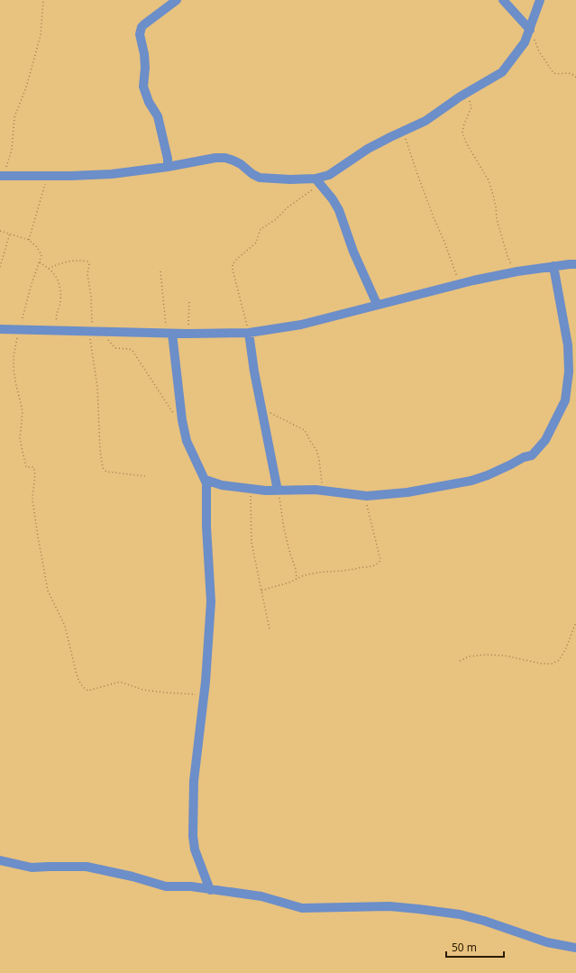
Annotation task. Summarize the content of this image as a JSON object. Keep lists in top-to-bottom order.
{
  "scale_bar": "50 m"
}
